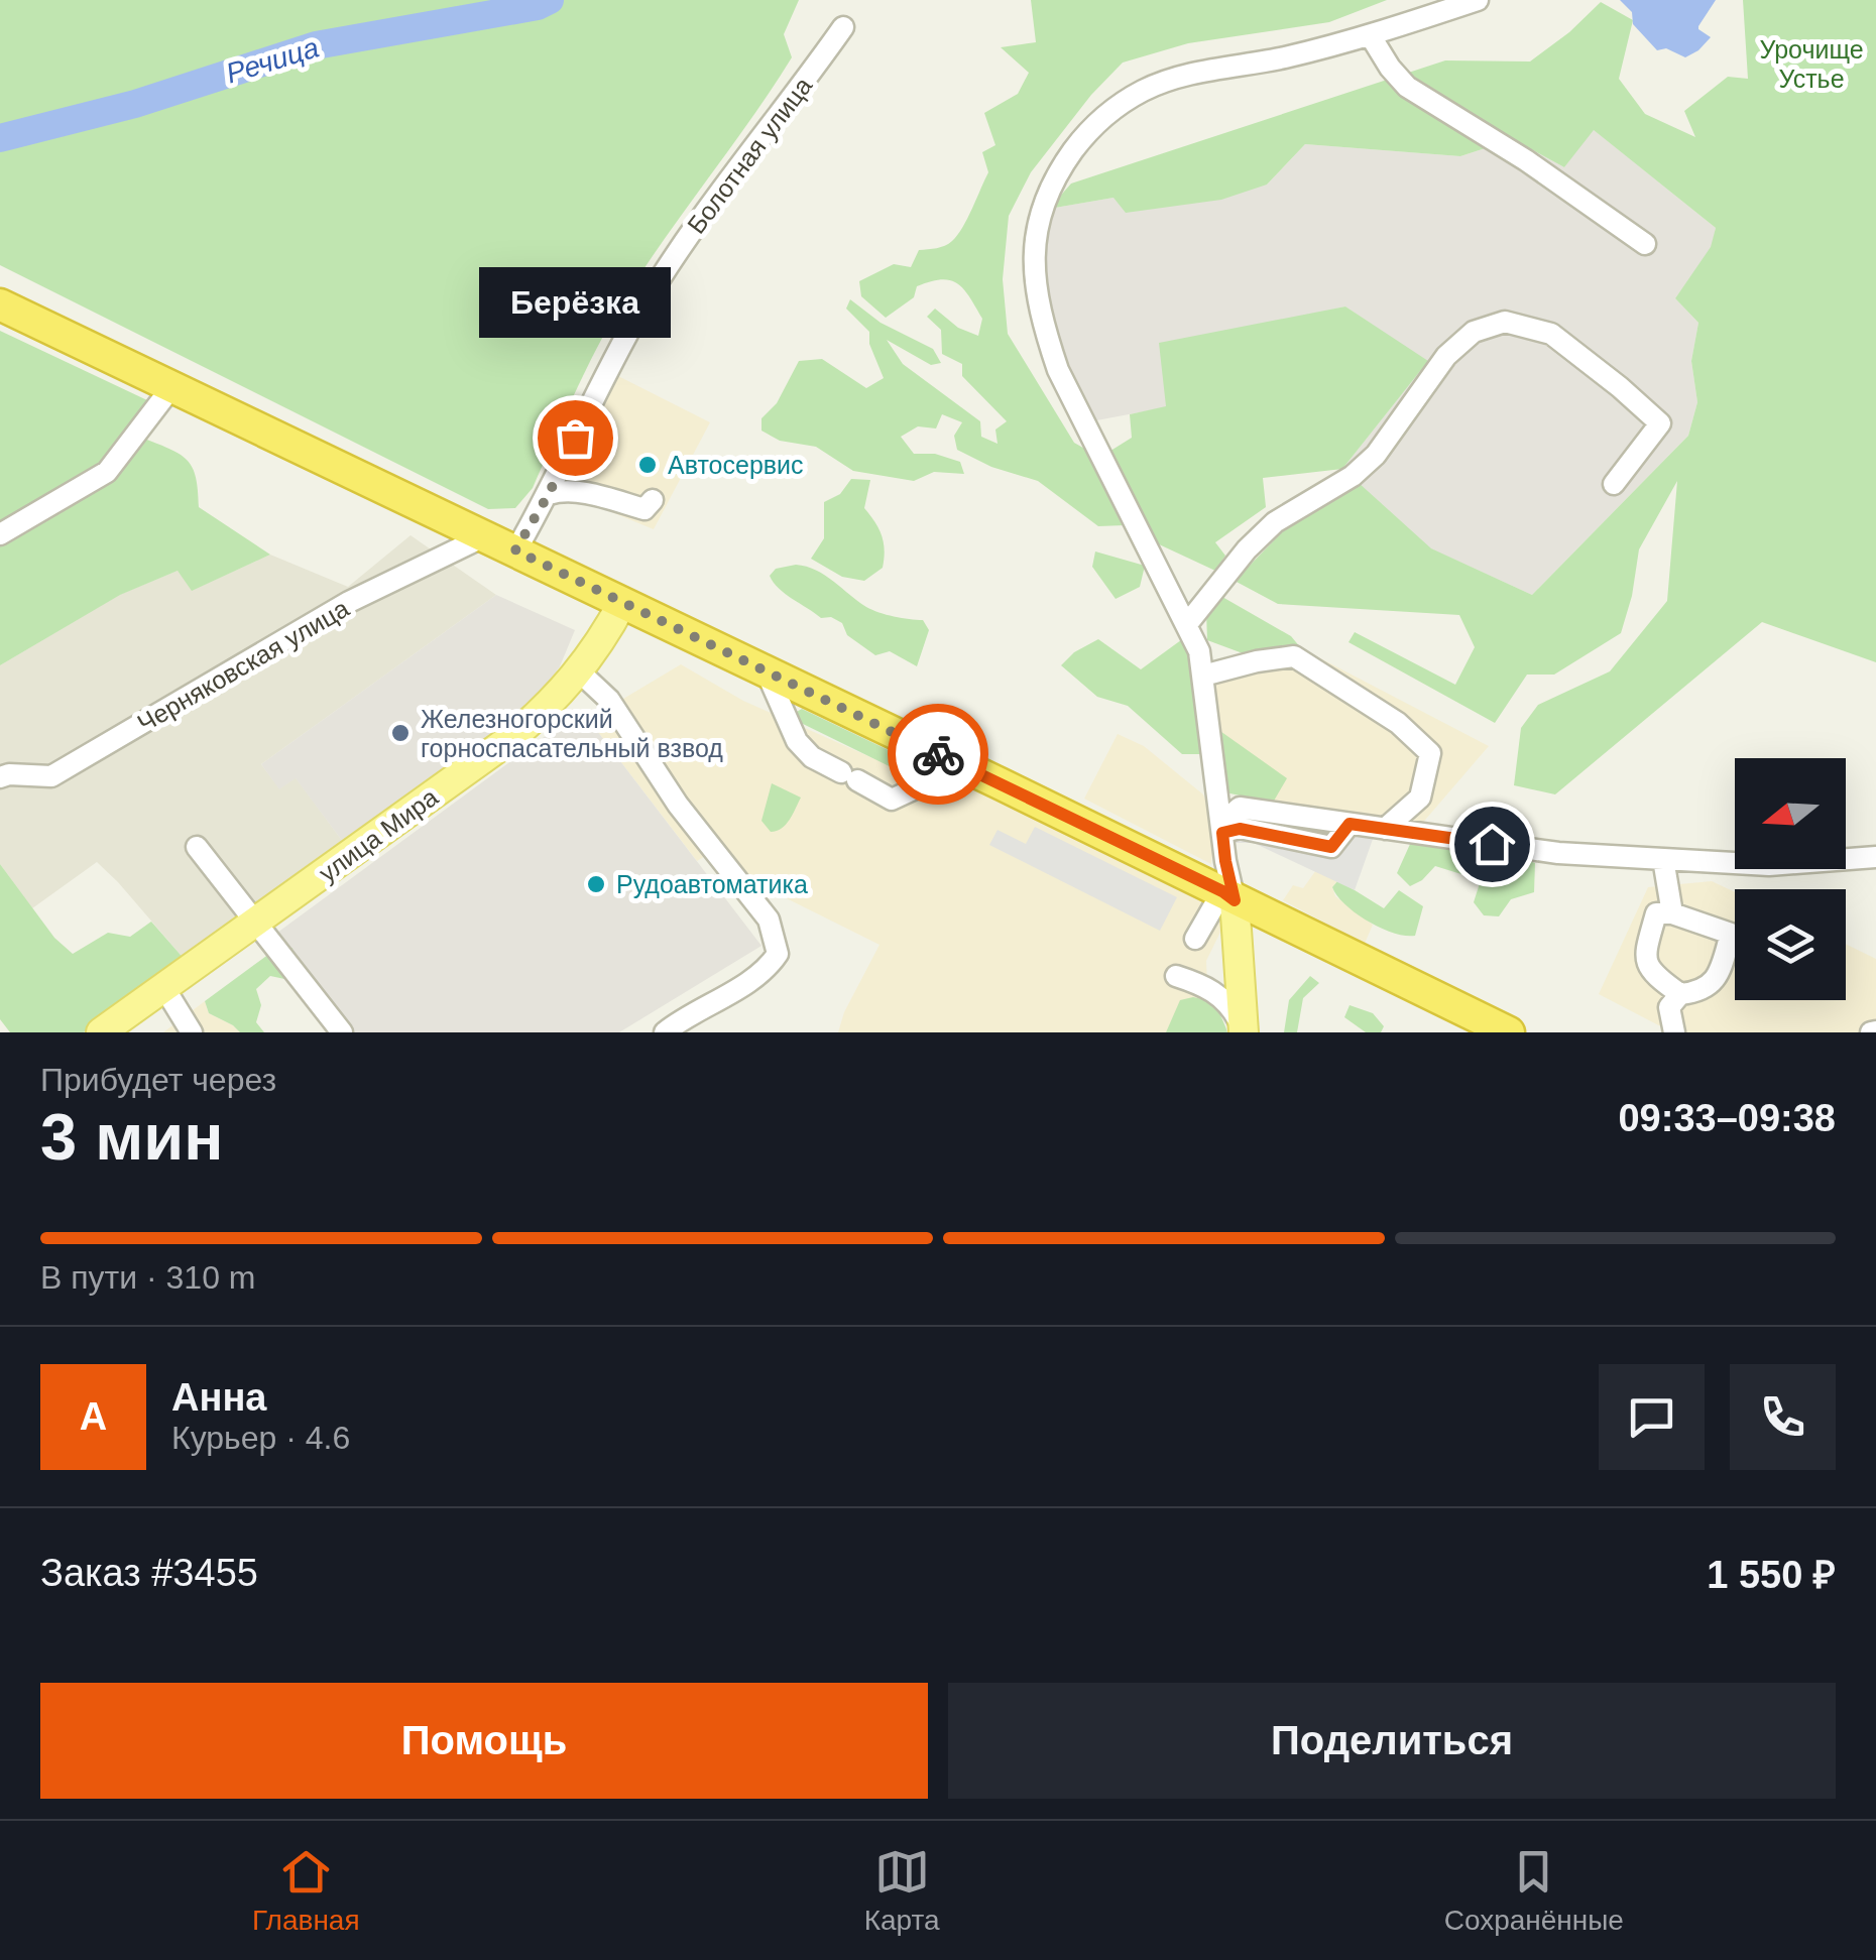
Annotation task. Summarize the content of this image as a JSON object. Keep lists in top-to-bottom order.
{
  "streets": {
    "main road": ["улица Мира"],
    "street": ["Болотная улица", "Черняковская улица"]
  },
  "water": ["Речица"],
  "parks": ["Урочище Устье"],
  "places": [
    "Берёзка",
    "Автосервис",
    "Железногорский горноспасательный взвод",
    "Рудоавтоматика"
  ],
  "north": "left",
  "page": {
    "bubble": "Берёзка",
    "heading": ["3 мин", "Прибудет через", "09:33–09:38"],
    "panel": [
      "Анна",
      "Курьер · 4.6",
      "Заказ #3455",
      "1 550 ₽"
    ],
    "bar": "В пути · 310 m",
    "round": "А",
    "buttons": ["Помощь", "Поделиться"],
    "tabs": ["Главная", "Карта", "Сохранённые"]
  }
}
